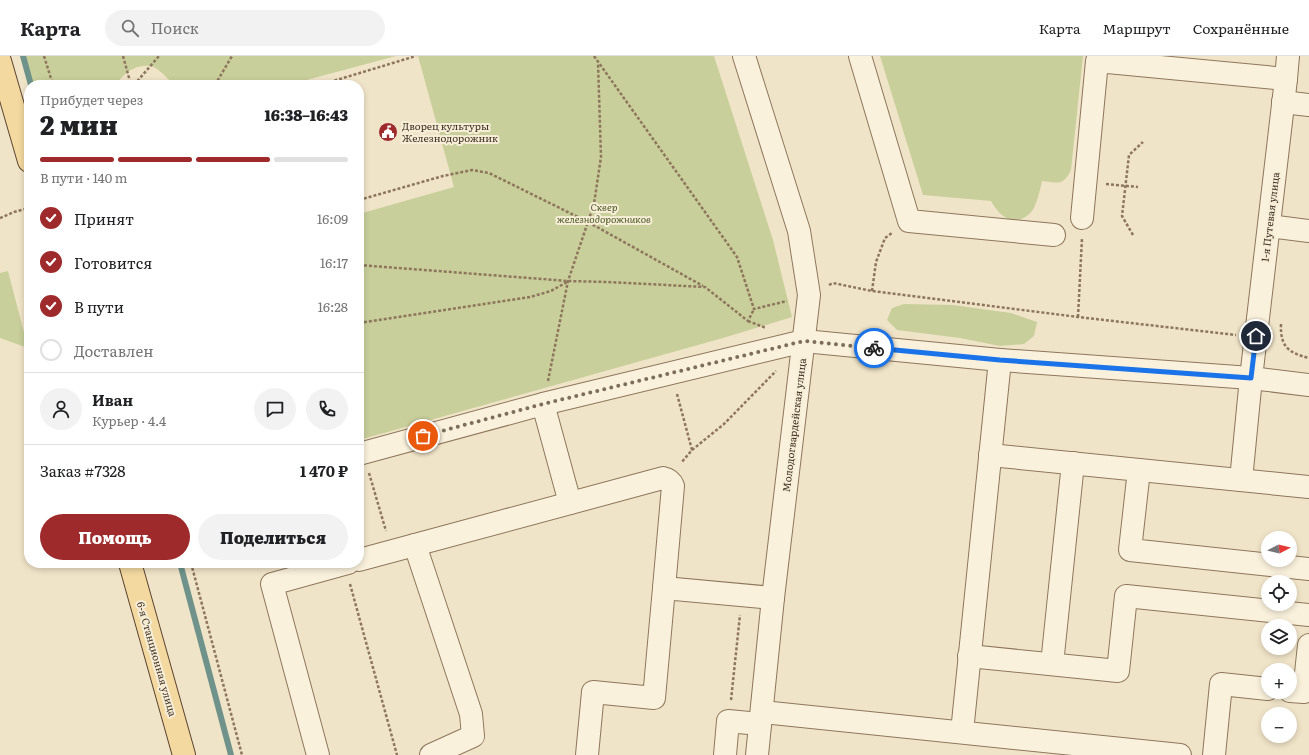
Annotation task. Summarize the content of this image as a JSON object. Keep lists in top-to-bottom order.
{
  "streets": {
    "main road": ["6-я Станционная улица"],
    "street": ["1-я Путевая улица", "Молодогвардейская улица"]
  },
  "parks": ["Сквер железнодорожников"],
  "places": {
    "public building": ["Дворец культуры Железнодорожник"]
  },
  "north": "right",
  "page": {
    "header": "Карта",
    "search": "Поиск",
    "nav": ["Карта", "Маршрут", "Сохранённые"],
    "heading": ["2 мин", "Прибудет через", "16:38–16:43"],
    "panel": [
      "Иван",
      "Курьер · 4.4",
      "Заказ #7328",
      "1 470 ₽"
    ],
    "bar": "В пути · 140 m",
    "list": [
      ["Принят", "16:09"],
      ["Готовится", "16:17"],
      ["В пути", "16:28"],
      "Доставлен"
    ],
    "buttons": ["Помощь", "Поделиться"],
    "map_buttons": ["+", "−"]
  }
}
